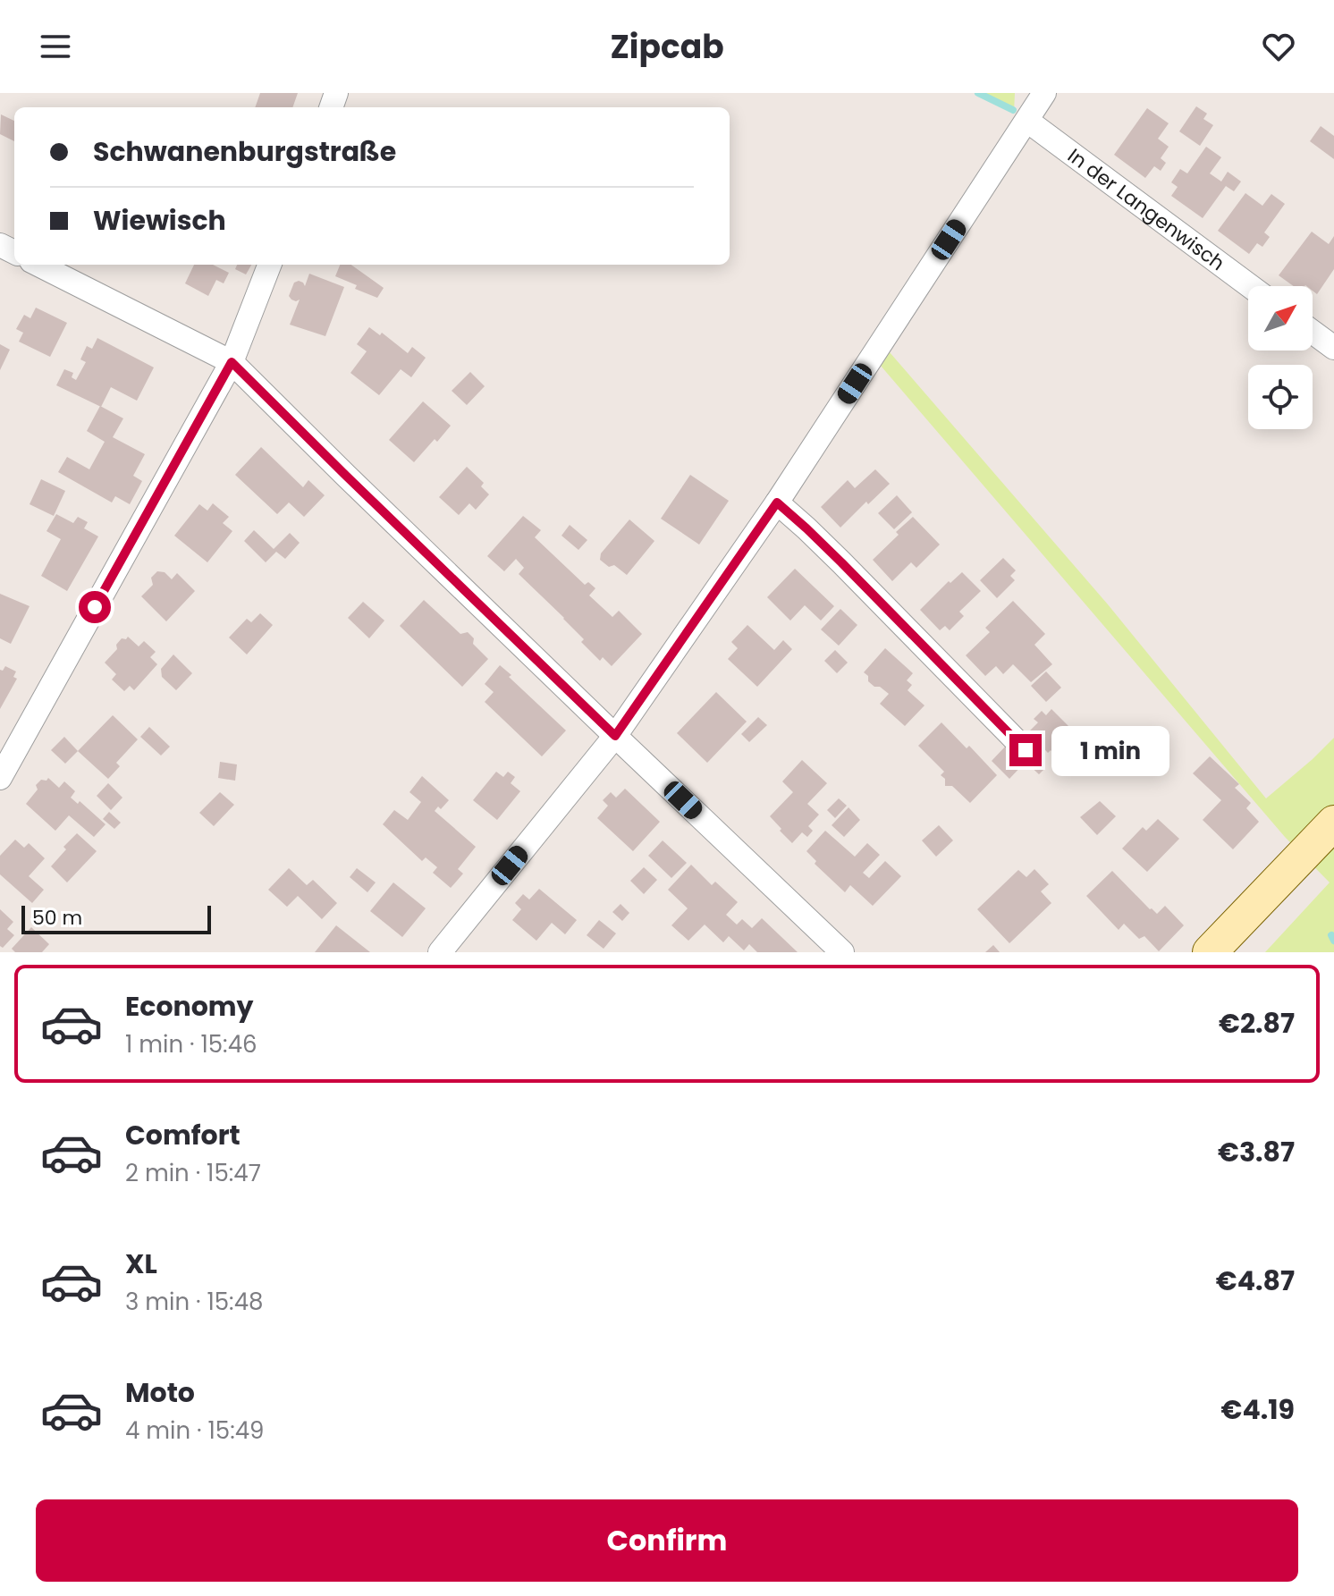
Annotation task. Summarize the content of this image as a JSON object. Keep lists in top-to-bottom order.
{
  "streets": {
    "street": ["In der Langenwisch"]
  },
  "scale_bar": "50 m",
  "north": "top right",
  "page": {
    "header": "Zipcab",
    "banner": ["Schwanenburgstraße", "Wiewisch"],
    "bubble": "1 min",
    "scale": "50 m",
    "list": [
      {
        "name": "Economy",
        "note": "1 min · 15:46",
        "value": "€2.87"
      },
      {
        "name": "Comfort",
        "note": "2 min · 15:47",
        "value": "€3.87"
      },
      {
        "name": "XL",
        "note": "3 min · 15:48",
        "value": "€4.87"
      },
      {
        "name": "Moto",
        "note": "4 min · 15:49",
        "value": "€4.19"
      }
    ],
    "buttons": "Confirm"
  }
}
